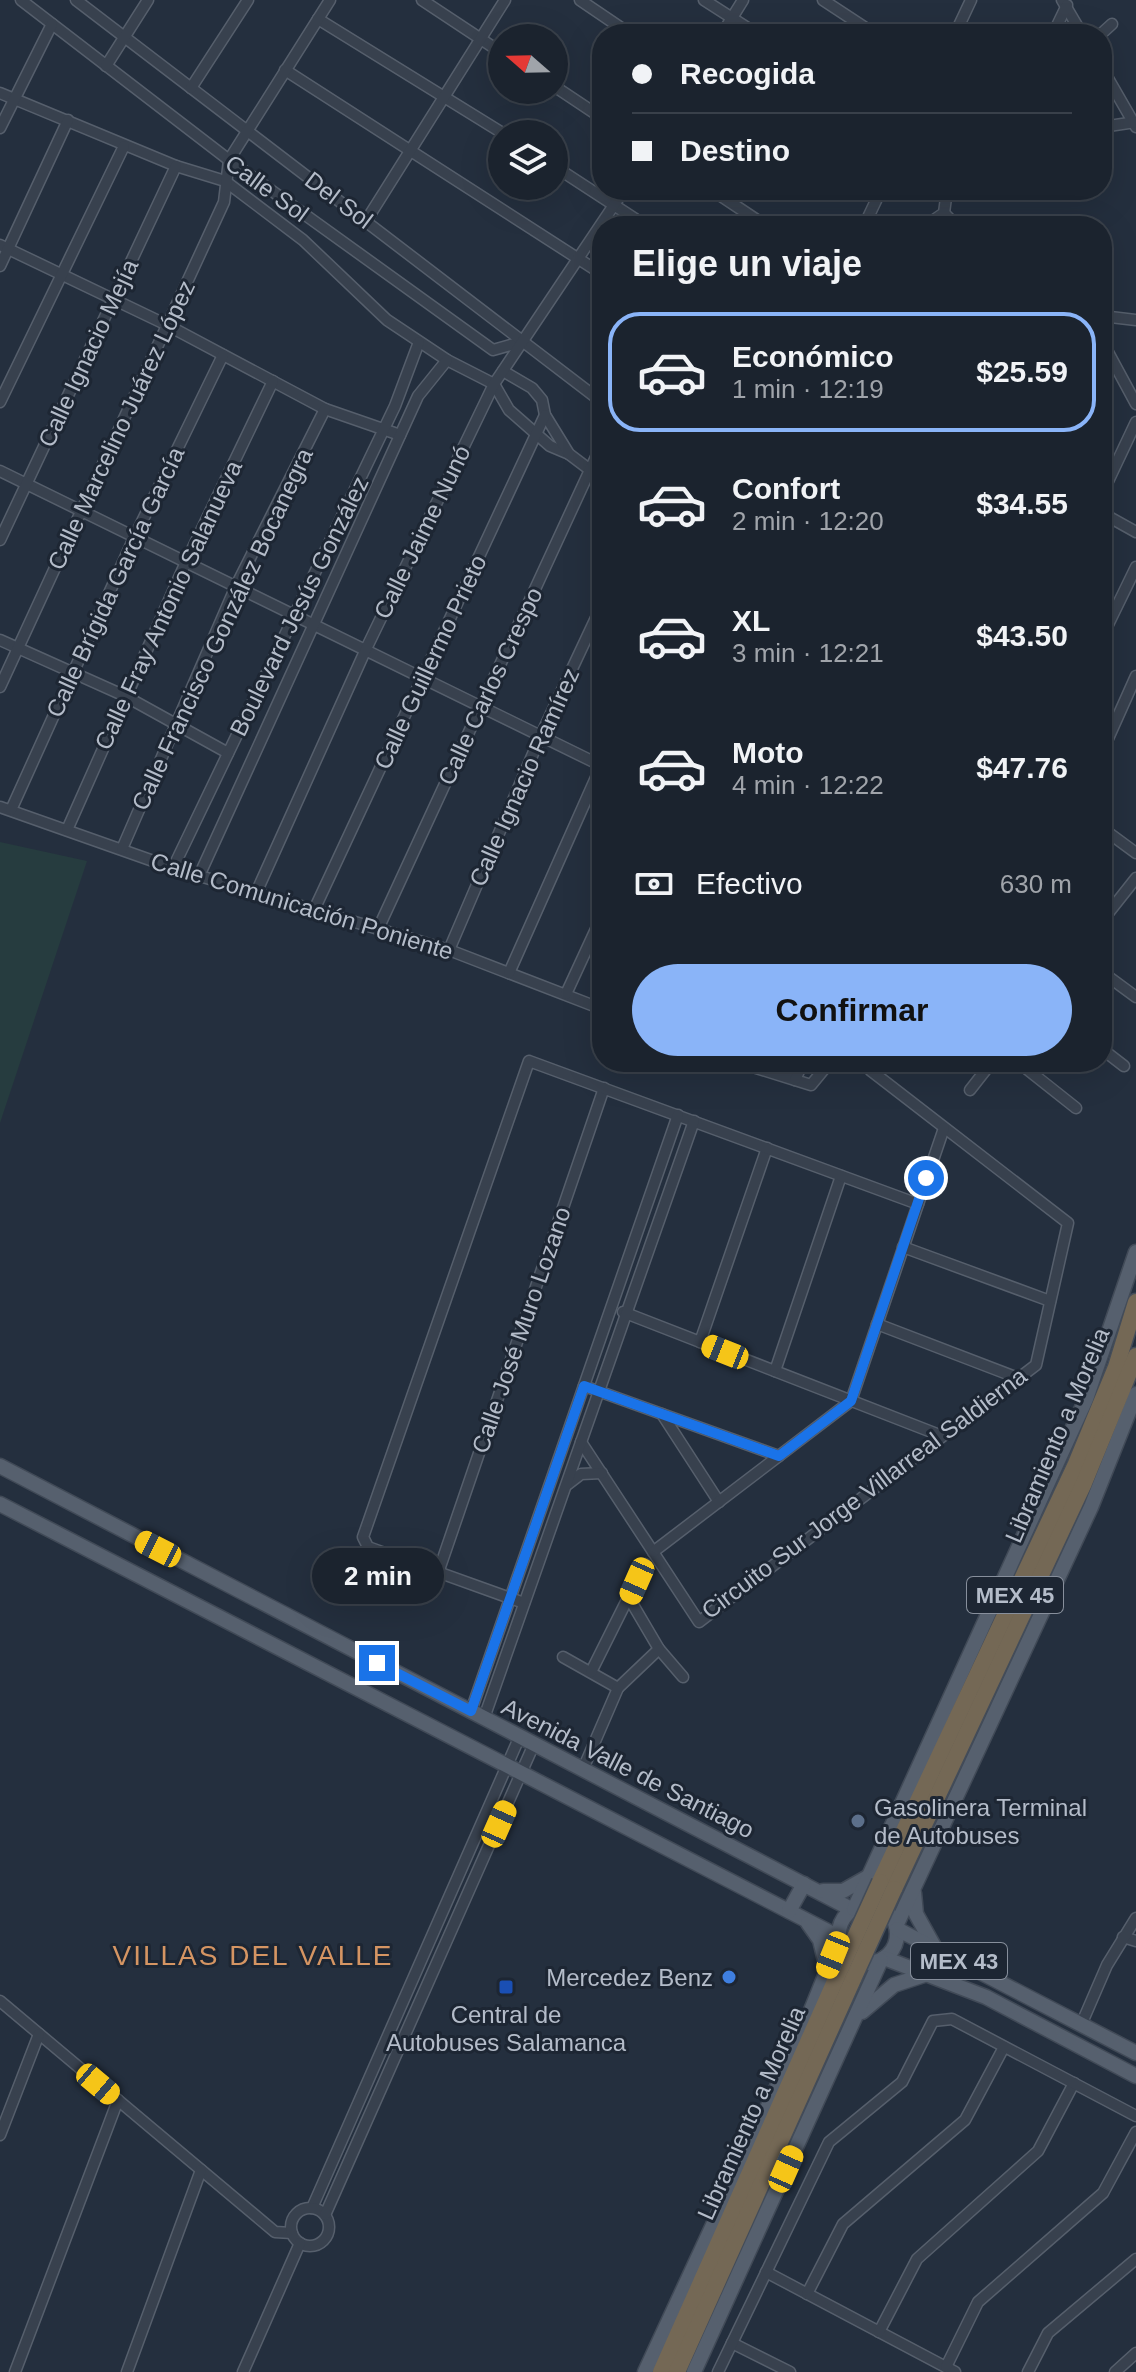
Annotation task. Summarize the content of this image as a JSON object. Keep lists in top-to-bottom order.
{
  "streets": {
    "highway": ["Libramiento a Morelia", "MEX 45"],
    "main road": ["Avenida Valle de Santiago", "MEX 43"],
    "street": [
      "Calle Sol",
      "Del Sol",
      "Calle Ignacio Mejía",
      "Calle Marcelino Juárez López",
      "Calle Jaime Nunó",
      "Calle Brígida García García",
      "Calle Fray Antonio Salanueva",
      "Boulevard Jesús González",
      "Calle Francisco González Bocanegra",
      "Calle Guillermo Prieto",
      "Calle Carlos Crespo",
      "Calle Ignacio Ramírez",
      "Calle Comunicación Poniente",
      "Calle José Muro Lozano",
      "Circuito Sur Jorge Villarreal Saldierna"
    ]
  },
  "crossings": [
    ["Calle Sol", "Del Sol"],
    ["Calle Sol", "Calle Marcelino Juárez López"],
    ["Calle Sol", "Calle Jaime Nunó"],
    ["Del Sol", "Calle Jaime Nunó"],
    ["Calle Jaime Nunó", "Calle Comunicación Poniente"],
    ["Calle Brígida García García", "Calle Comunicación Poniente"],
    ["Calle Fray Antonio Salanueva", "Calle Comunicación Poniente"],
    ["Boulevard Jesús González", "Calle Comunicación Poniente"],
    ["Calle Francisco González Bocanegra", "Calle Comunicación Poniente"],
    ["Calle Guillermo Prieto", "Calle Comunicación Poniente"],
    ["Calle Carlos Crespo", "Calle Comunicación Poniente"],
    ["Calle Ignacio Ramírez", "Calle Comunicación Poniente"],
    ["Avenida Valle de Santiago", "MEX 43"]
  ],
  "districts": ["VILLAS DEL VALLE"],
  "places": {
    "other": ["Gasolinera Terminal de Autobuses", "Mercedez Benz"],
    "transit": ["Central de Autobuses Salamanca"]
  },
  "north": "left",
  "page": {
    "banner": ["Recogida", "Destino"],
    "heading": "Elige un viaje",
    "list": [
      {
        "name": "Económico",
        "note": "1 min · 12:19",
        "value": "$25.59"
      },
      {
        "name": "Confort",
        "note": "2 min · 12:20",
        "value": "$34.55"
      },
      {
        "name": "XL",
        "note": "3 min · 12:21",
        "value": "$43.50"
      },
      {
        "name": "Moto",
        "note": "4 min · 12:22",
        "value": "$47.76"
      }
    ],
    "pay": ["Efectivo", "630 m"],
    "buttons": "Confirmar",
    "bubble": "2 min"
  }
}
